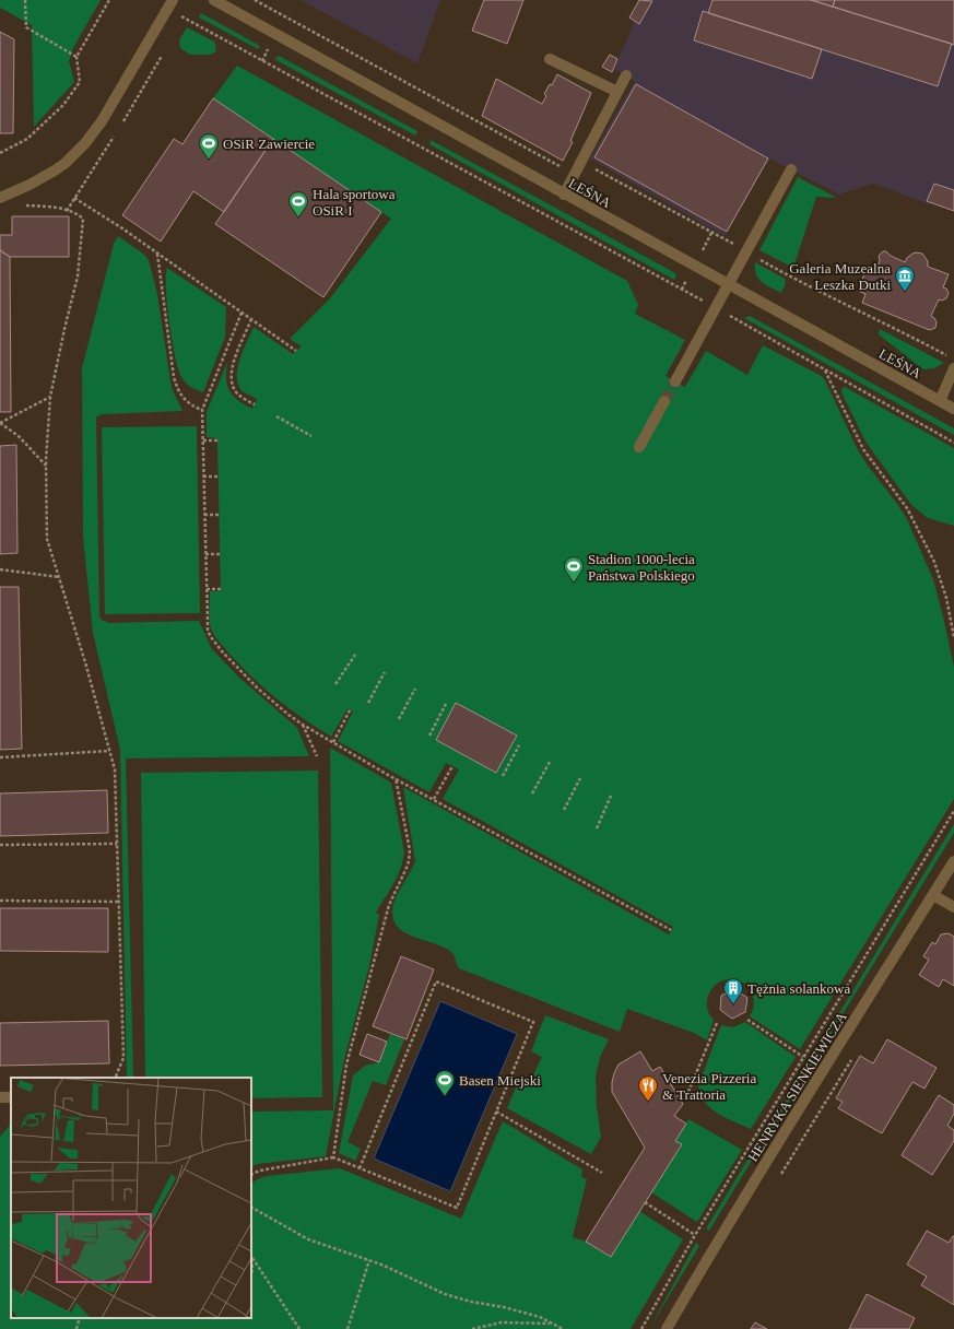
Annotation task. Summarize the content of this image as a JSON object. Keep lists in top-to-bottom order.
{
  "streets": {
    "street": ["LEŚNA", "HENRYKA SIENKIEWICZA"]
  },
  "places": {
    "sports": [
      "OSiR Zawiercie",
      "Hala sportowa OSiR I",
      "Stadion 1000-lecia Państwa Polskiego",
      "Basen Miejski"
    ],
    "museum": ["Galeria Muzealna Leszka Dutki"],
    "building": ["Tężnia solankowa"],
    "restaurant": ["Venezia Pizzeria & Trattoria"]
  }
}
